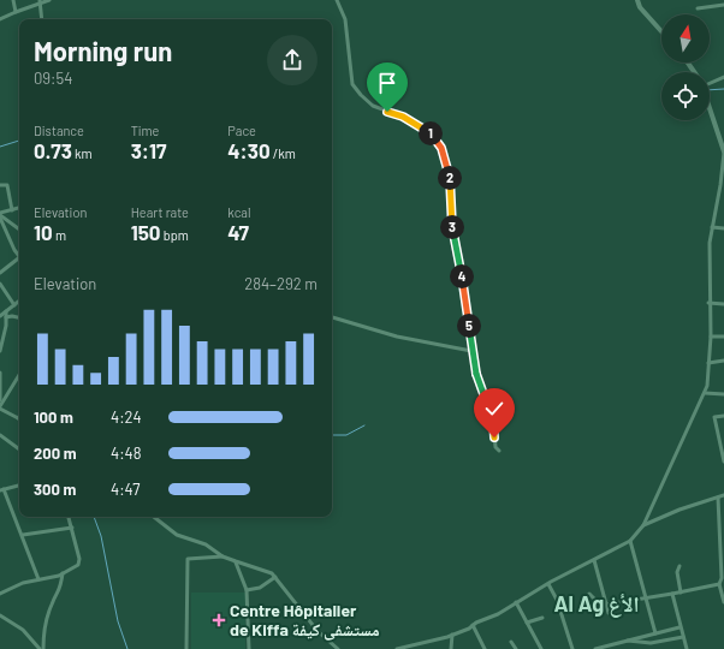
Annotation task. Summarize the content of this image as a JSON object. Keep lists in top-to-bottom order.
{
  "districts": ["Al Ag الأغ"],
  "places": {
    "health": ["Centre Hôpitalier de Kiffa مستشفى كيفة"]
  },
  "north": "top",
  "page": {
    "heading": ["Morning run", "09:54"],
    "stats": [
      ["Distance", "0.73 km"],
      ["Time", "3:17"],
      ["Pace", "4:30 /km"],
      ["Elevation", "10 m"],
      ["Heart rate", "150 bpm"],
      ["kcal", "47"]
    ],
    "pins": [
      "1",
      "2",
      "3",
      "4",
      "5"
    ],
    "chart": ["Elevation", "284–292 m"],
    "list": [
      {
        "name": "100 m",
        "note": "4:24"
      },
      {
        "name": "200 m",
        "note": "4:48"
      },
      {
        "name": "300 m",
        "note": "4:47"
      }
    ]
  }
}
